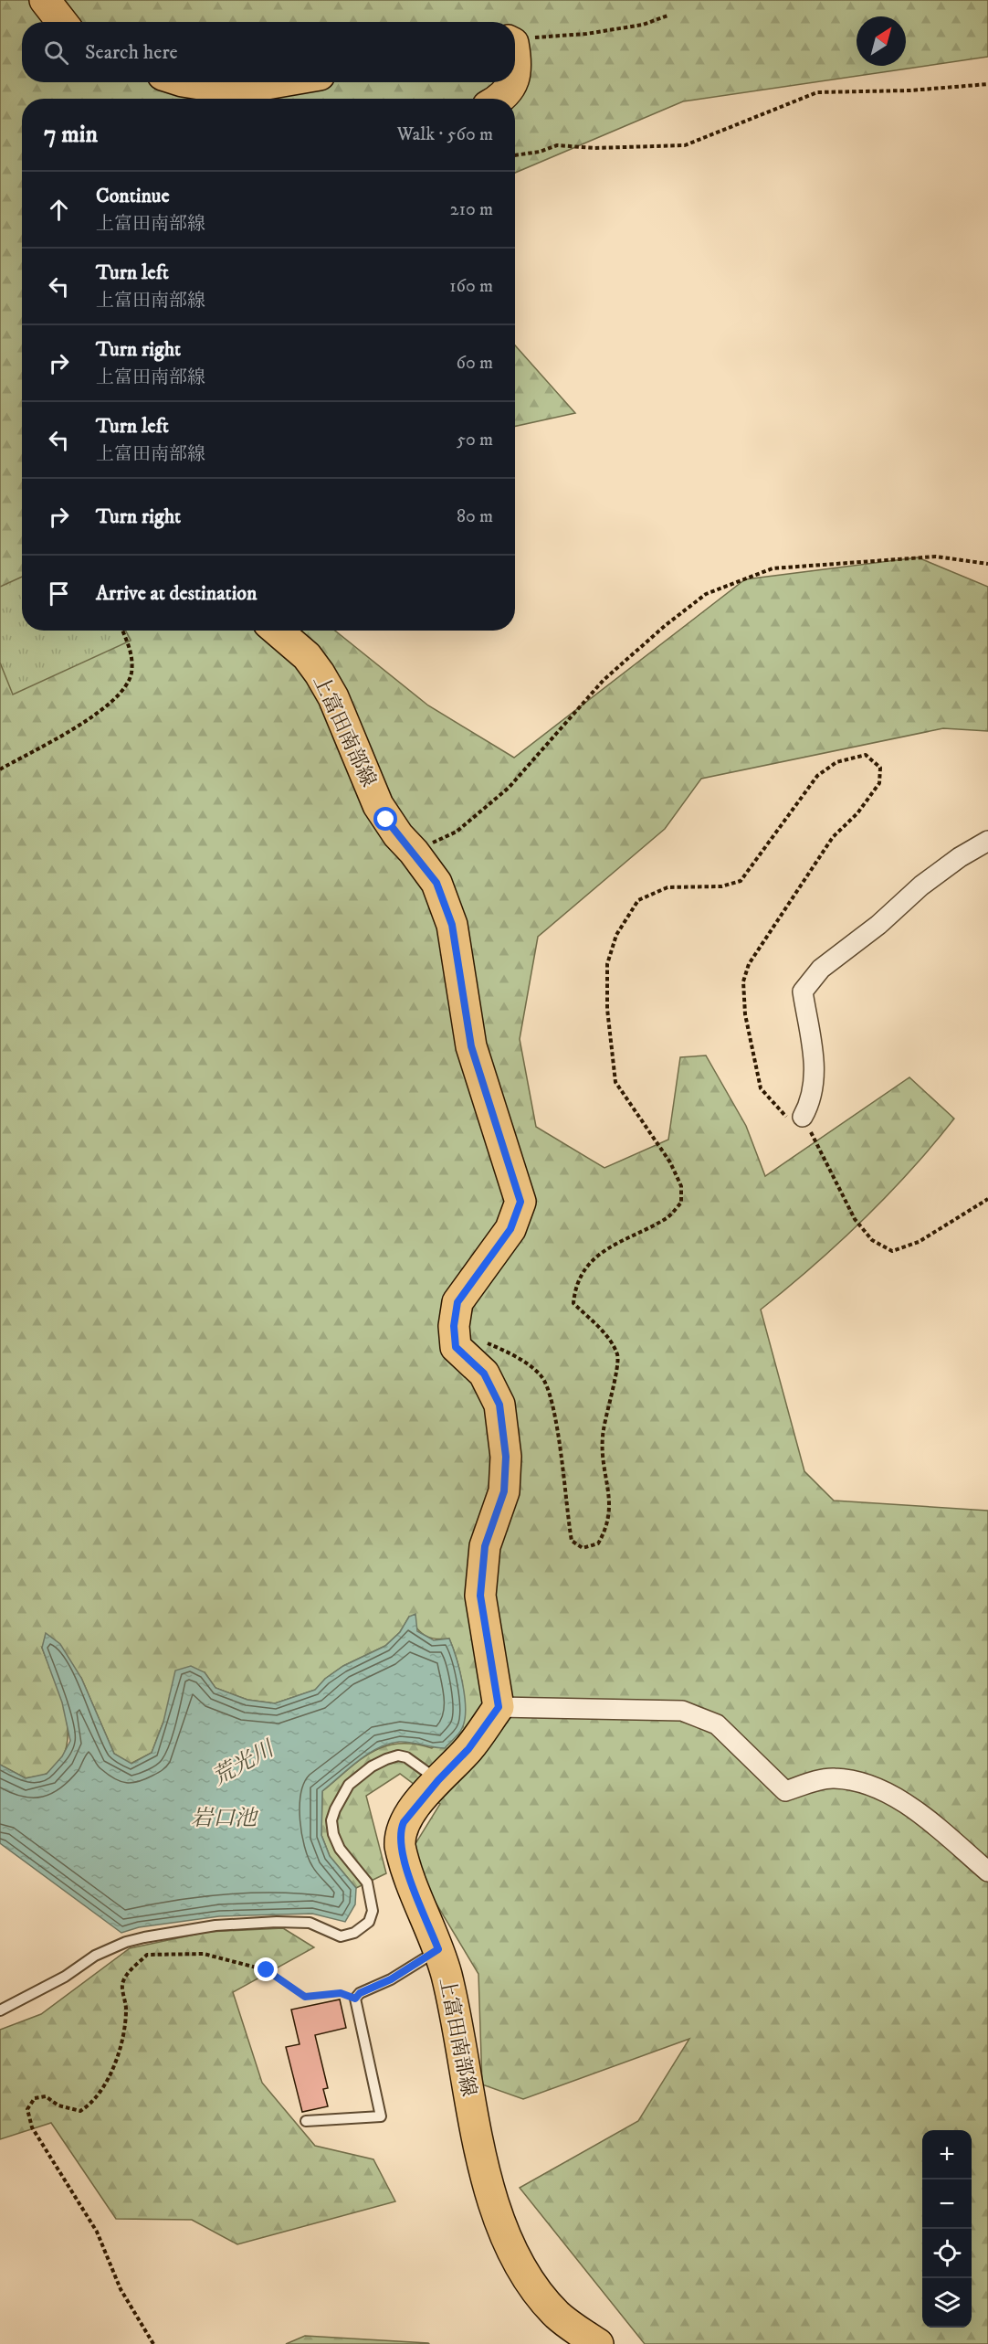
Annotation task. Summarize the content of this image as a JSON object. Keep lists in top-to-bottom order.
{
  "streets": {
    "main road": ["上富田南部線"]
  },
  "water": ["荒光川", "岩口池"],
  "north": "top right",
  "page": {
    "search": "Search here",
    "heading": ["7 min", "Walk · 560 m"],
    "list": [
      ["Continue", "上富田南部線", "210 m"],
      ["Turn left", "上富田南部線", "160 m"],
      ["Turn right", "上富田南部線", "60 m"],
      ["Turn left", "上富田南部線", "50 m"],
      ["Turn right", "80 m"],
      "Arrive at destination"
    ],
    "map_buttons": ["+", "−"]
  }
}
